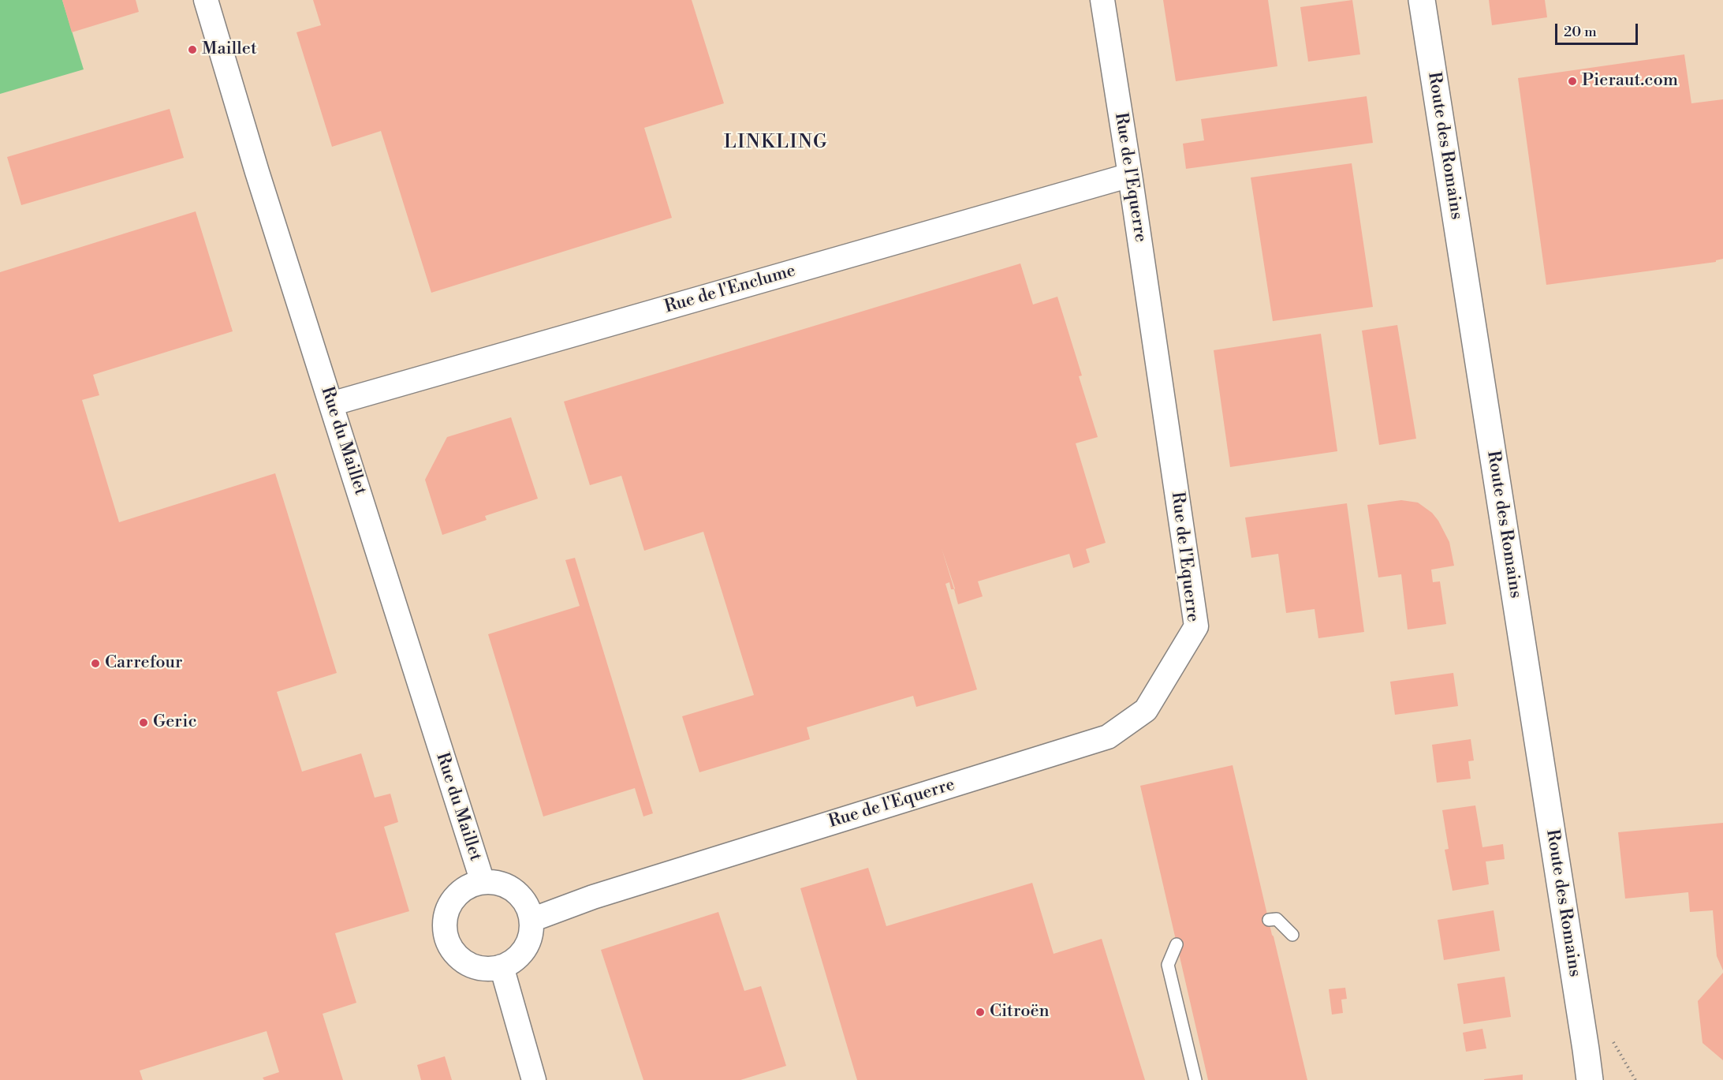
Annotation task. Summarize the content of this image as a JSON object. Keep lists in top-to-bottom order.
{
  "streets": {
    "street": [
      "Route des Romains",
      "Rue de l'Equerre",
      "Rue de l'Enclume",
      "Rue du Maillet"
    ]
  },
  "crossings": [
    ["Rue de l'Equerre", "Rue de l'Enclume"],
    ["Rue de l'Equerre", "Rue du Maillet"],
    ["Rue de l'Enclume", "Rue du Maillet"]
  ],
  "districts": ["LINKLING"],
  "places": [
    "Maillet",
    "Pieraut.com",
    "Carrefour",
    "Geric",
    "Citroën"
  ],
  "scale_bar": "20 m"
}
